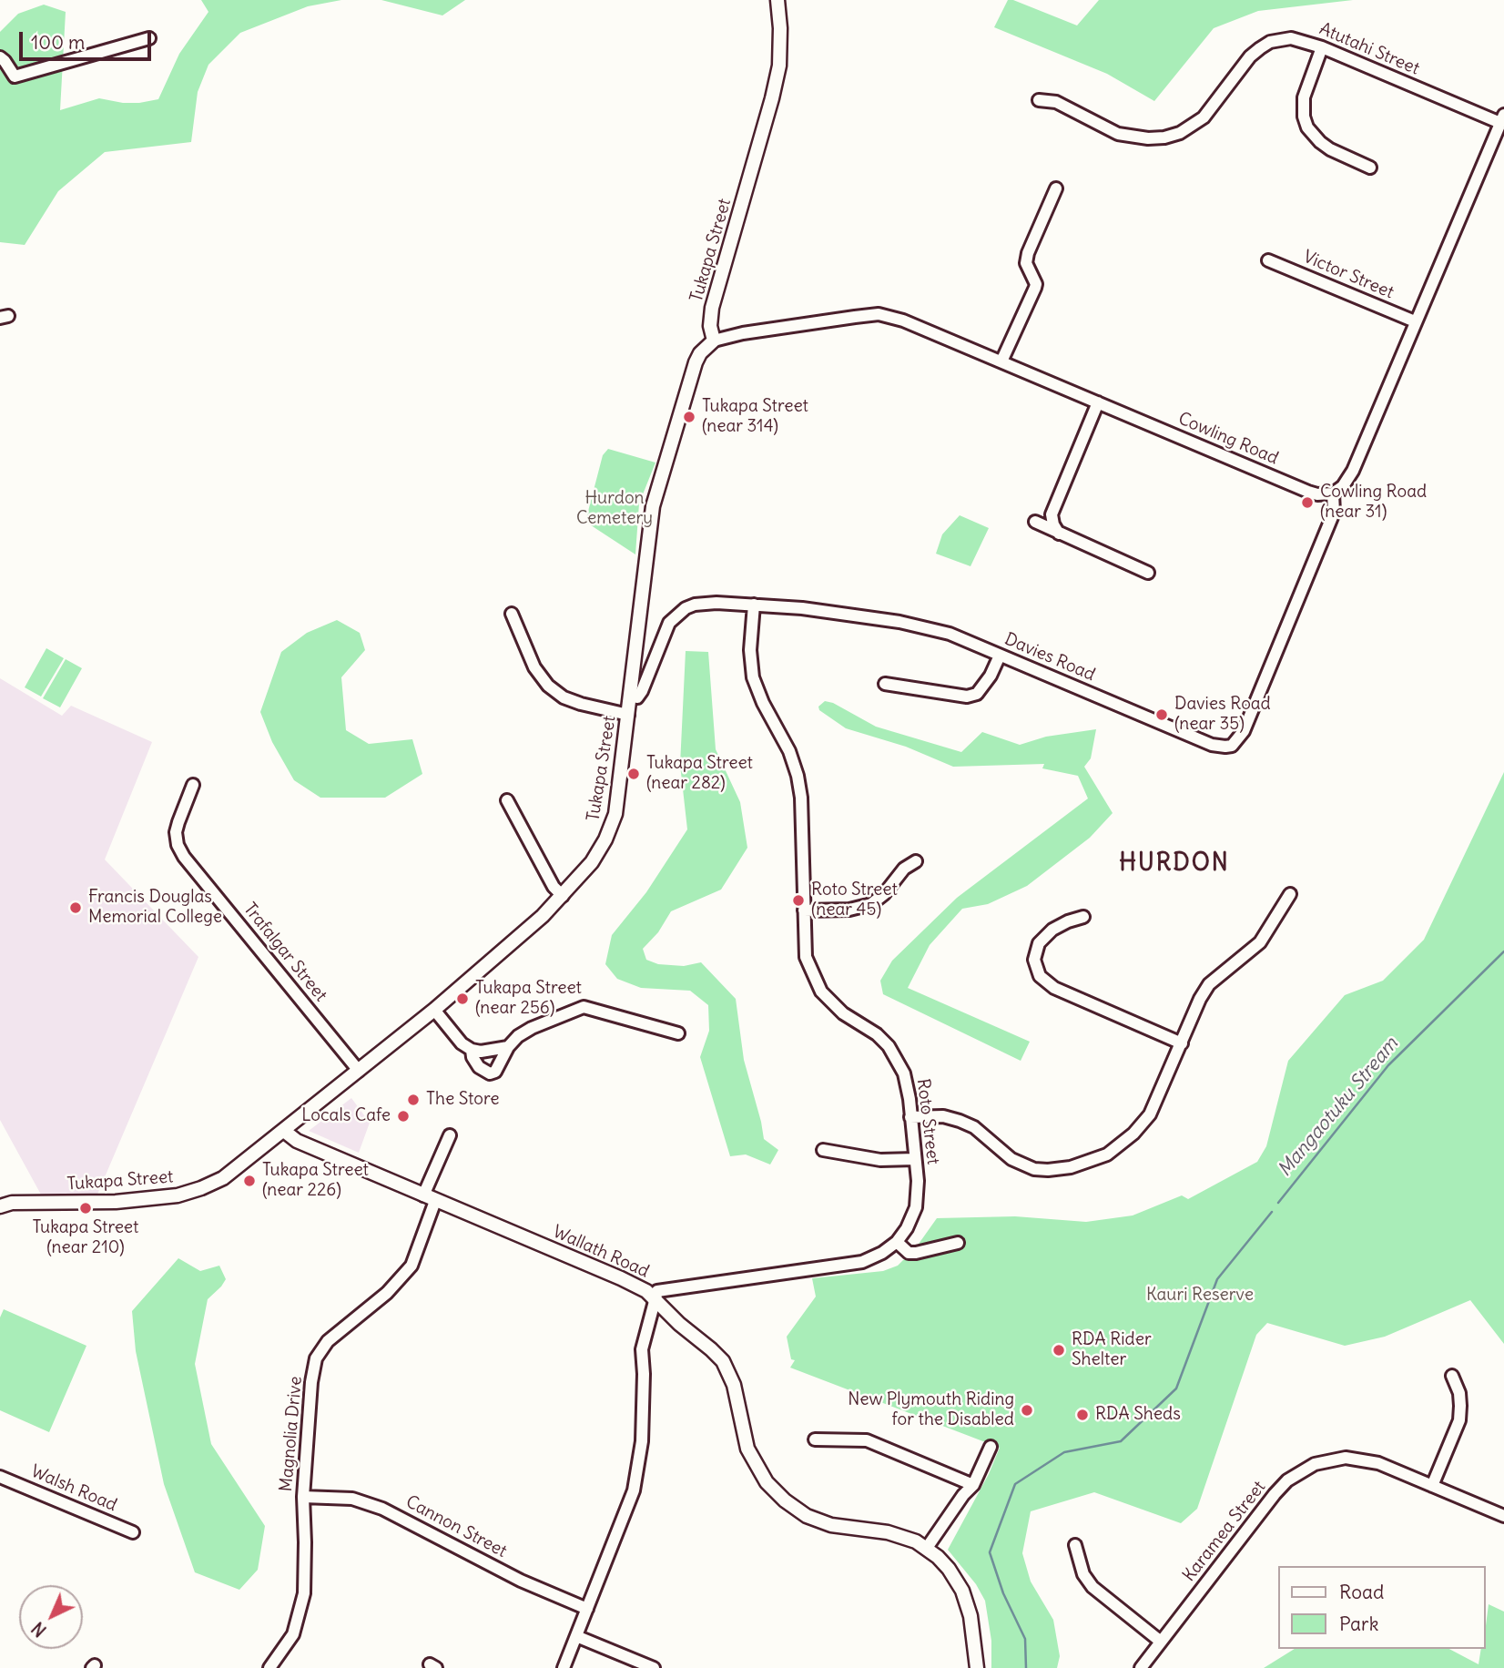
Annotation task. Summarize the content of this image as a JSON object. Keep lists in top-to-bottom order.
{
  "streets": {
    "street": [
      "Atutahi Street",
      "Tukapa Street",
      "Victor Street",
      "Cowling Road",
      "Davies Road",
      "Trafalgar Street",
      "Roto Street",
      "Wallath Road",
      "Magnolia Drive",
      "Walsh Road",
      "Cannon Street",
      "Karamea Street"
    ]
  },
  "crossings": [
    ["Tukapa Street", "Cowling Road"],
    ["Tukapa Street", "Davies Road"],
    ["Tukapa Street", "Trafalgar Street"],
    ["Tukapa Street", "Wallath Road"],
    ["Cowling Road", "Davies Road"],
    ["Davies Road", "Roto Street"],
    ["Roto Street", "Wallath Road"],
    ["Wallath Road", "Magnolia Drive"],
    ["Wallath Road", "Cannon Street"],
    ["Magnolia Drive", "Cannon Street"]
  ],
  "districts": ["HURDON"],
  "water": ["Mangaotuku Stream"],
  "parks": ["Hurdon Cemetery", "Kauri Reserve"],
  "places": [
    "Tukapa Street (near 314)",
    "Cowling Road (near 31)",
    "Davies Road (near 35)",
    "Tukapa Street (near 282)",
    "Roto Street (near 45)",
    "Francis Douglas Memorial College",
    "Tukapa Street (near 256)",
    "The Store",
    "Locals Cafe",
    "Tukapa Street (near 226)",
    "Tukapa Street (near 210)",
    "RDA Rider Shelter",
    "New Plymouth Riding for the Disabled",
    "RDA Sheds"
  ],
  "legend": ["Road", "Park"],
  "scale_bar": "100 m",
  "north": "bottom left"
}
